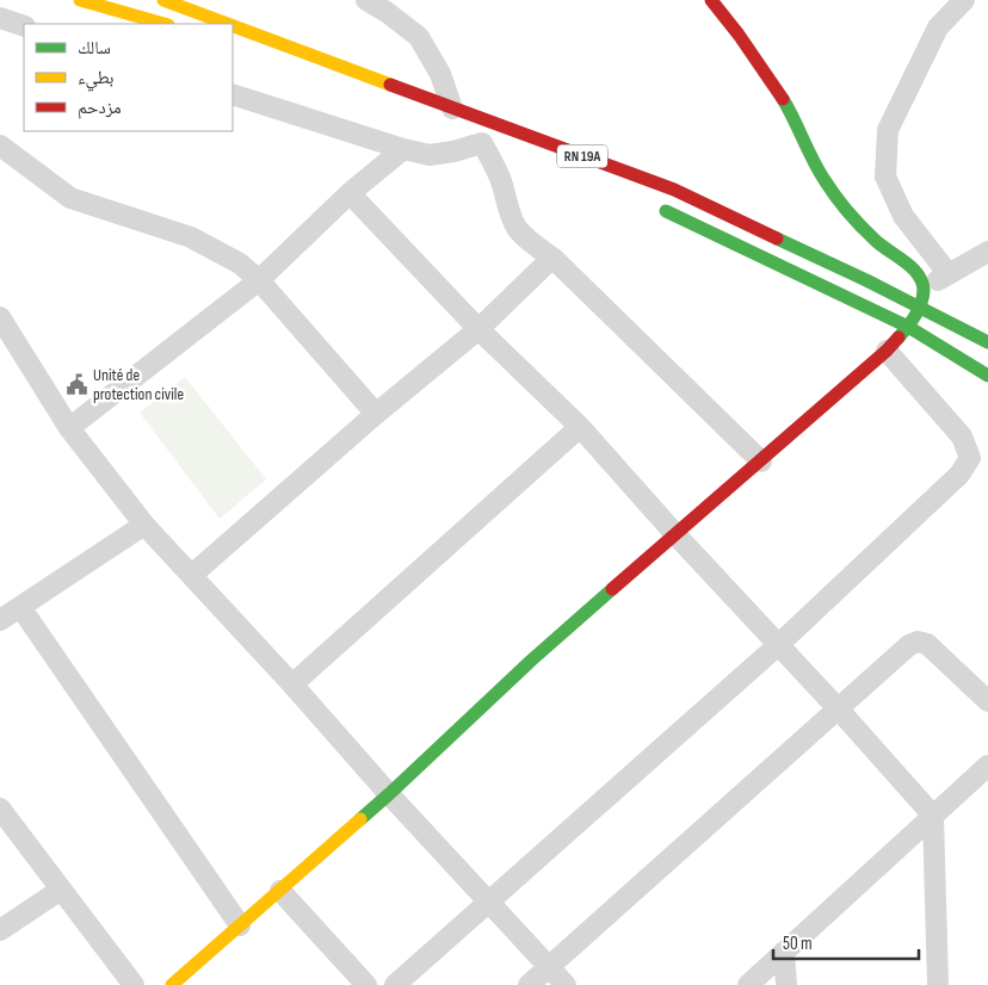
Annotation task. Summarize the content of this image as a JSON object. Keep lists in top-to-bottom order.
{
  "streets": {
    "main road": ["RN 19A"]
  },
  "places": {
    "public building": ["Unité de protection civile"]
  },
  "legend": ["سالك", "بطيء", "مزدحم"],
  "scale_bar": "50 m"
}
